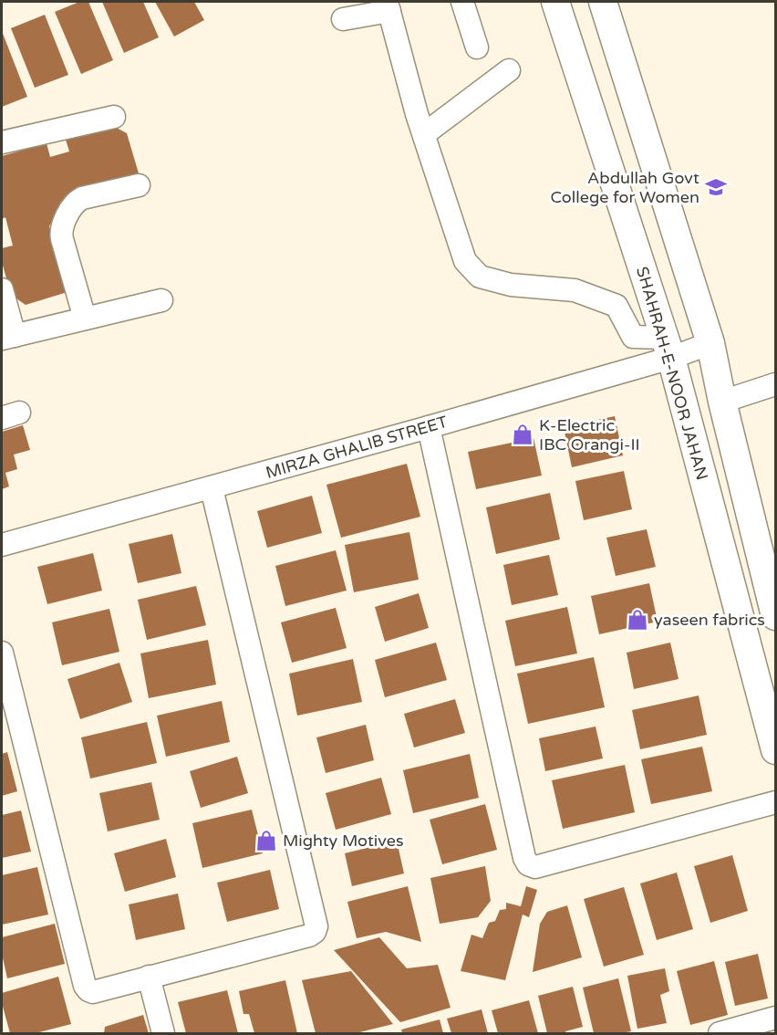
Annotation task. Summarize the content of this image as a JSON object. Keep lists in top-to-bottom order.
{
  "streets": {
    "main road": ["SHAHRAH-E-NOOR JAHAN"],
    "street": ["MIRZA GHALIB STREET"]
  },
  "crossings": [
    ["SHAHRAH-E-NOOR JAHAN", "MIRZA GHALIB STREET"]
  ],
  "places": {
    "school or university": ["Abdullah Govt College for Women"],
    "shop": ["K-Electric IBC Orangi-II", "yaseen fabrics", "Mighty Motives"]
  }
}
